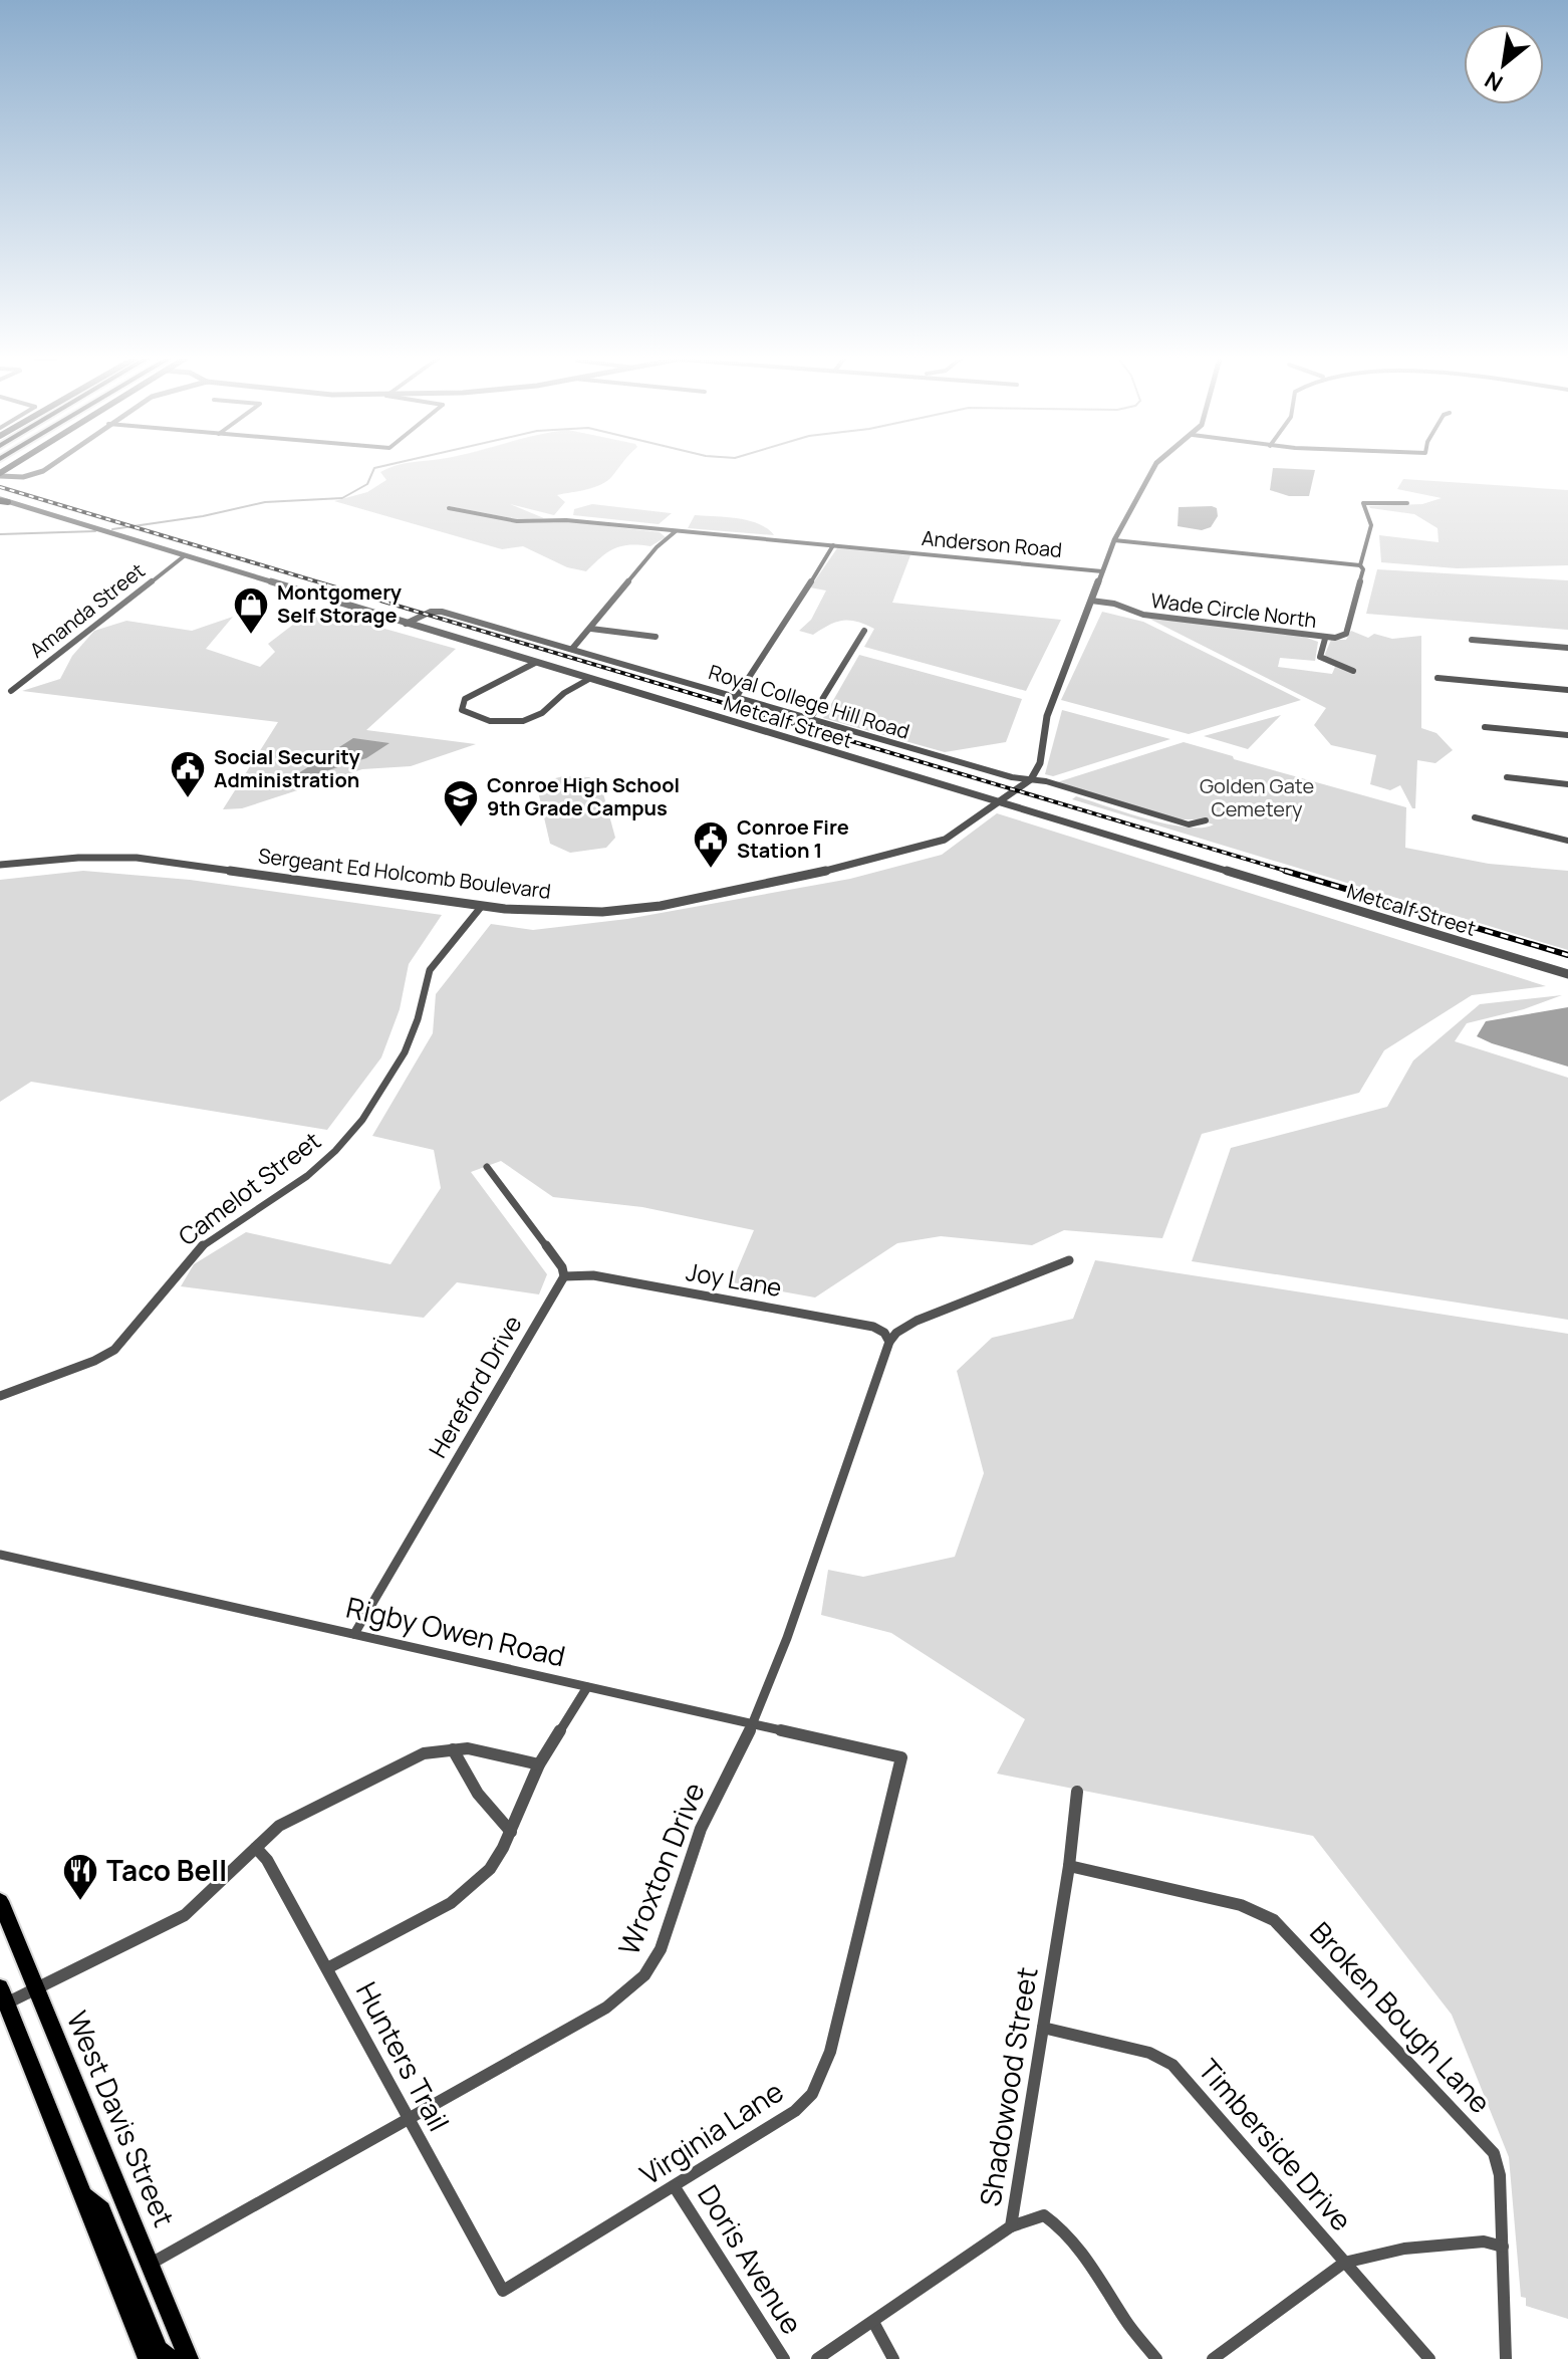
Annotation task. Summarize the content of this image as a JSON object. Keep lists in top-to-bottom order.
{
  "streets": {
    "main road": ["West Davis Street"],
    "street": [
      "Anderson Road",
      "Amanda Street",
      "Wade Circle North",
      "Royal College Hill Road",
      "Metcalf Street",
      "Sergeant Ed Holcomb Boulevard",
      "Camelot Street",
      "Joy Lane",
      "Hereford Drive",
      "Rigby Owen Road",
      "Wroxton Drive",
      "Broken Bough Lane",
      "Hunters Trail",
      "Shadowood Street",
      "Virginia Lane",
      "Timberside Drive",
      "Doris Avenue"
    ]
  },
  "crossings": [
    ["Amanda Street", "Metcalf Street"],
    ["Royal College Hill Road", "Metcalf Street"],
    ["Royal College Hill Road", "Sergeant Ed Holcomb Boulevard"],
    ["Metcalf Street", "Sergeant Ed Holcomb Boulevard"],
    ["Sergeant Ed Holcomb Boulevard", "Camelot Street"],
    ["Joy Lane", "Hereford Drive"],
    ["Joy Lane", "Wroxton Drive"],
    ["Hereford Drive", "Rigby Owen Road"],
    ["Rigby Owen Road", "Wroxton Drive"],
    ["Rigby Owen Road", "Virginia Lane"],
    ["Wroxton Drive", "Hunters Trail"],
    ["Wroxton Drive", "West Davis Street"],
    ["Broken Bough Lane", "Shadowood Street"],
    ["Hunters Trail", "Virginia Lane"],
    ["Shadowood Street", "Timberside Drive"],
    ["Virginia Lane", "Doris Avenue"]
  ],
  "parks": ["Golden Gate Cemetery"],
  "places": {
    "shop": ["Montgomery Self Storage"],
    "public building": ["Social Security Administration", "Conroe Fire Station 1"],
    "school or university": ["Conroe High School 9th Grade Campus"],
    "restaurant": ["Taco Bell"]
  },
  "north": "bottom left"
}
